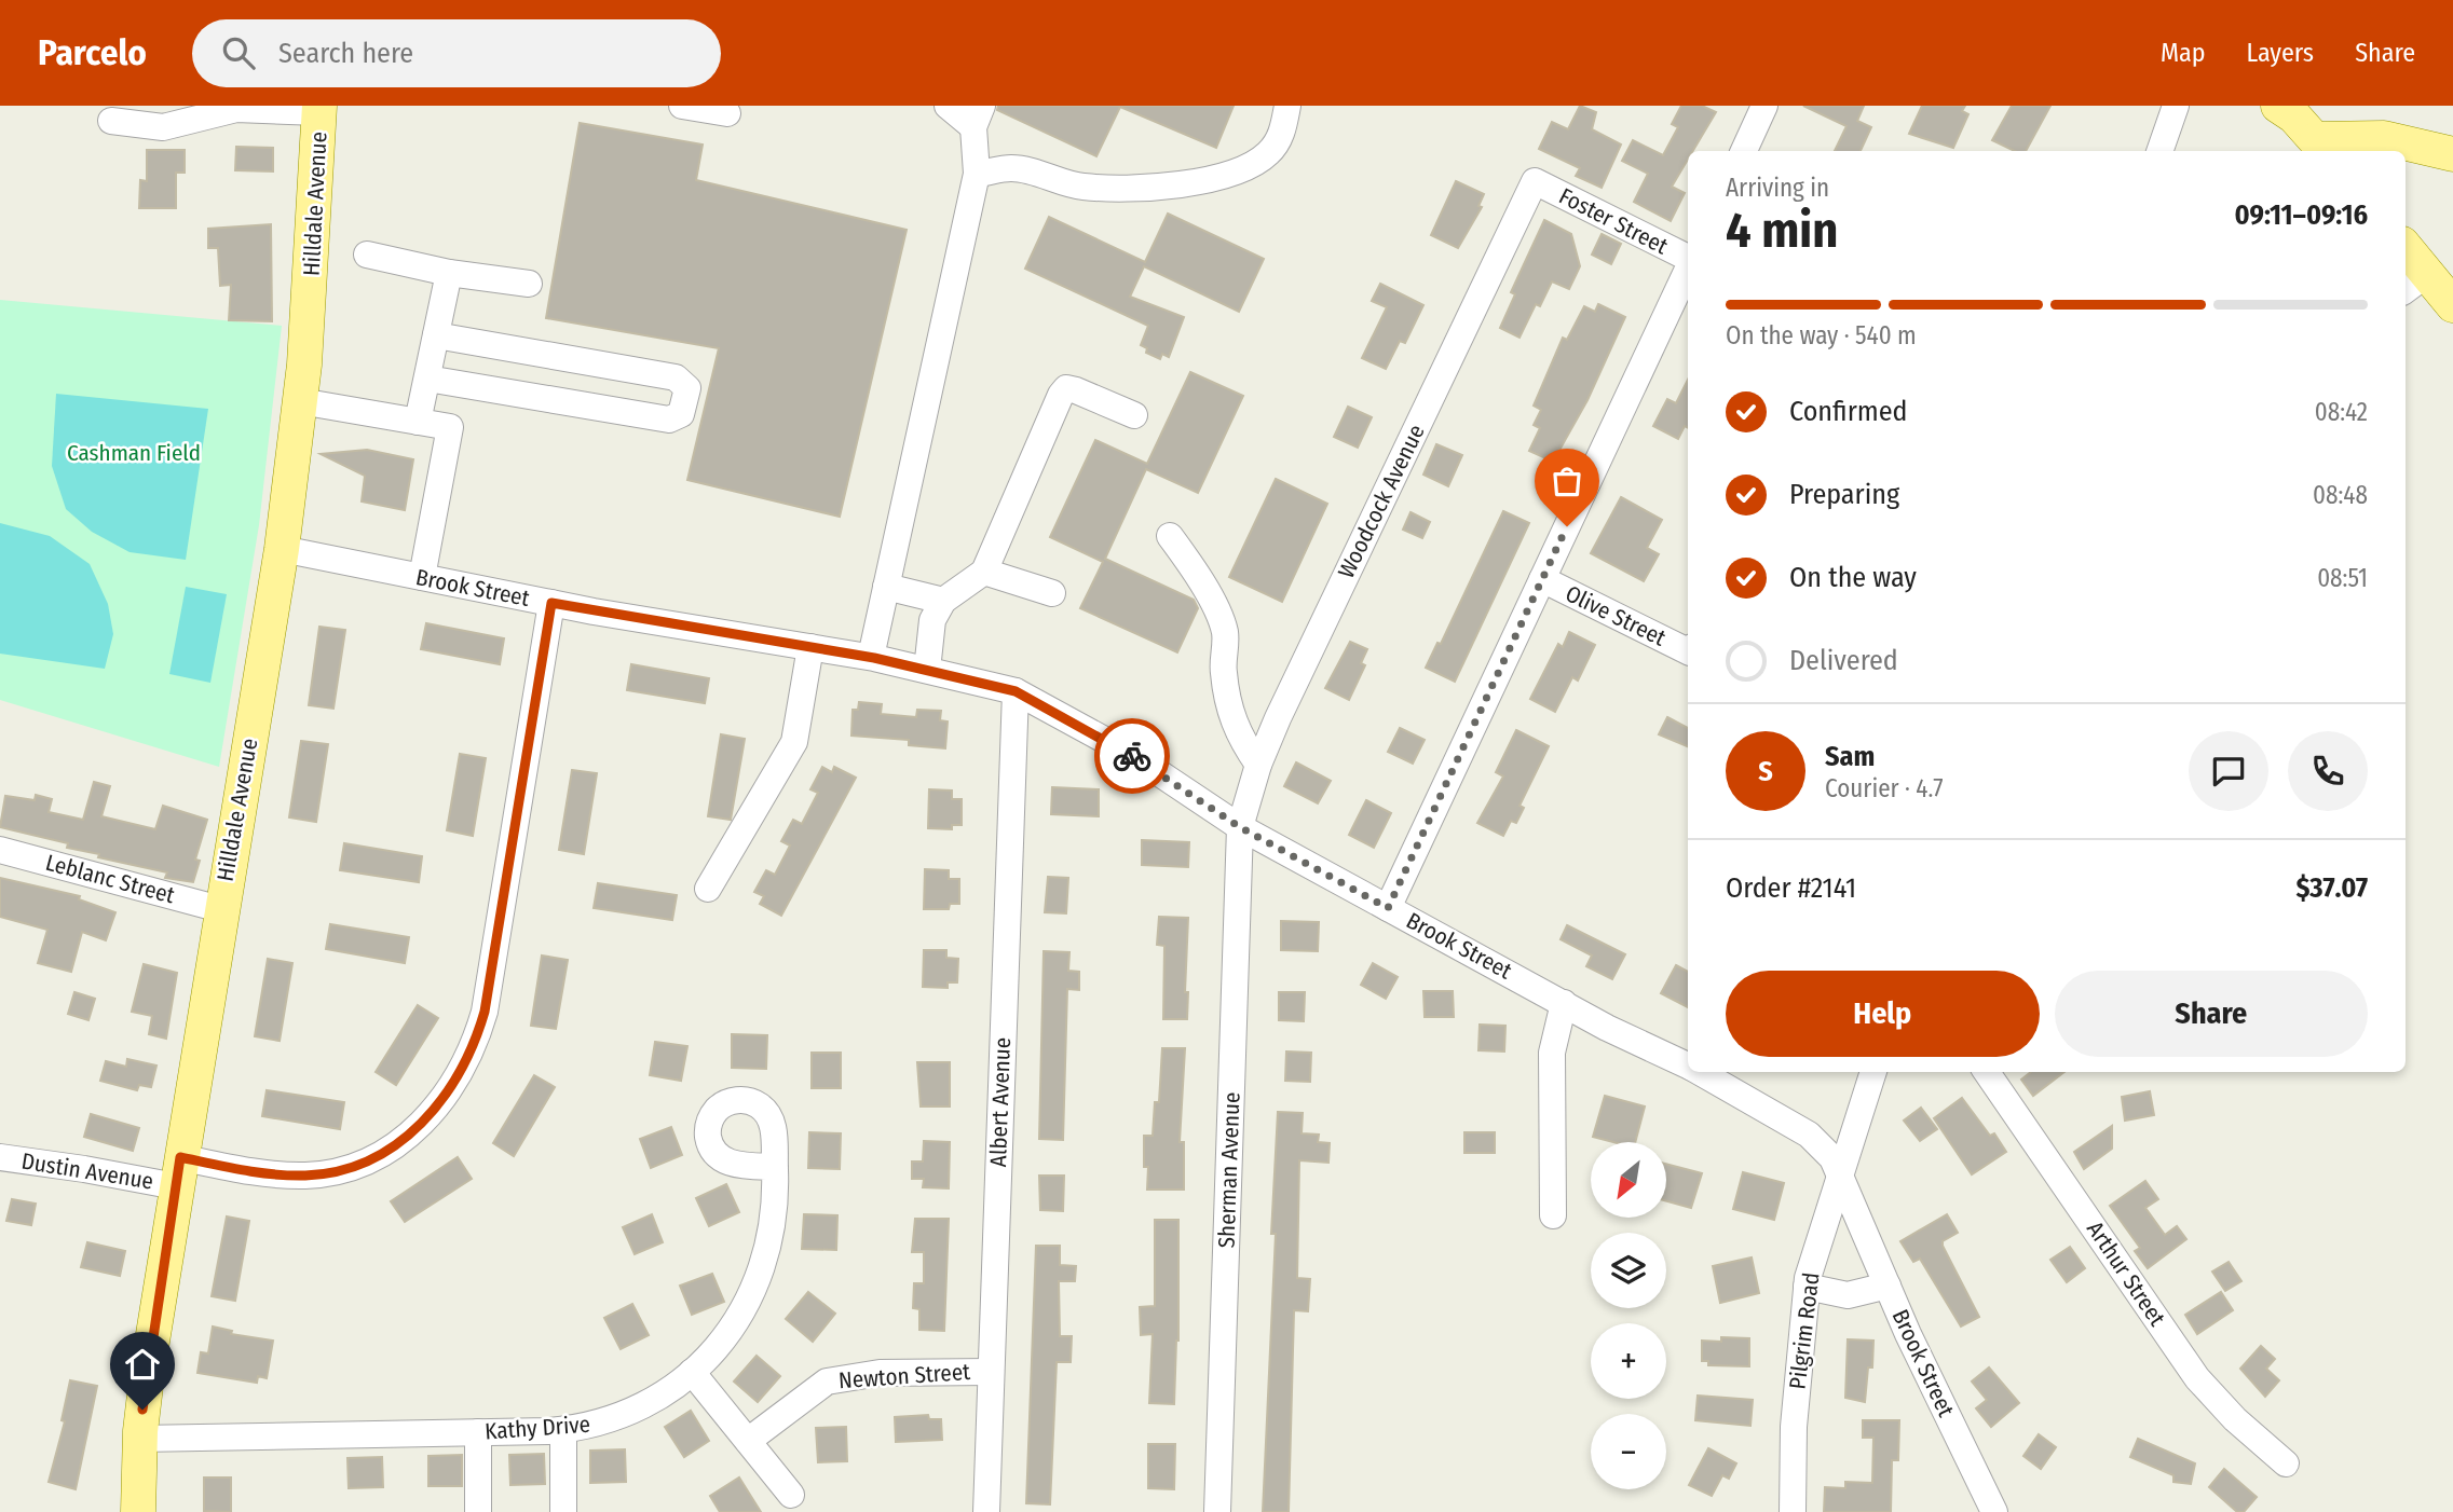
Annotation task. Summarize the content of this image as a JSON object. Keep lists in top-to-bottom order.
{
  "streets": {
    "main road": ["Hilldale Avenue"],
    "street": [
      "Foster Street",
      "Woodcock Avenue",
      "Brook Street",
      "Olive Street",
      "Leblanc Street",
      "Albert Avenue",
      "Sherman Avenue",
      "Dustin Avenue",
      "Arthur Street",
      "Pilgrim Road",
      "Newton Street",
      "Kathy Drive"
    ]
  },
  "crossings": [
    ["Hilldale Avenue", "Brook Street"],
    ["Hilldale Avenue", "Leblanc Street"],
    ["Hilldale Avenue", "Dustin Avenue"],
    ["Hilldale Avenue", "Kathy Drive"],
    ["Foster Street", "Woodcock Avenue"],
    ["Woodcock Avenue", "Brook Street"],
    ["Woodcock Avenue", "Sherman Avenue"],
    ["Brook Street", "Albert Avenue"],
    ["Brook Street", "Sherman Avenue"],
    ["Brook Street", "Dustin Avenue"],
    ["Brook Street", "Pilgrim Road"],
    ["Albert Avenue", "Newton Street"]
  ],
  "parks": ["Cashman Field"],
  "north": "bottom left",
  "page": {
    "header": "Parcelo",
    "search": "Search here",
    "nav": ["Map", "Layers", "Share"],
    "heading": ["4 min", "Arriving in", "09:11–09:16"],
    "panel": [
      "Sam",
      "Courier · 4.7",
      "Order #2141",
      "$37.07"
    ],
    "bar": "On the way · 540 m",
    "list": [
      ["Confirmed", "08:42"],
      ["Preparing", "08:48"],
      ["On the way", "08:51"],
      "Delivered"
    ],
    "round": "S",
    "buttons": ["Help", "Share"],
    "map_buttons": ["+", "−"]
  }
}
